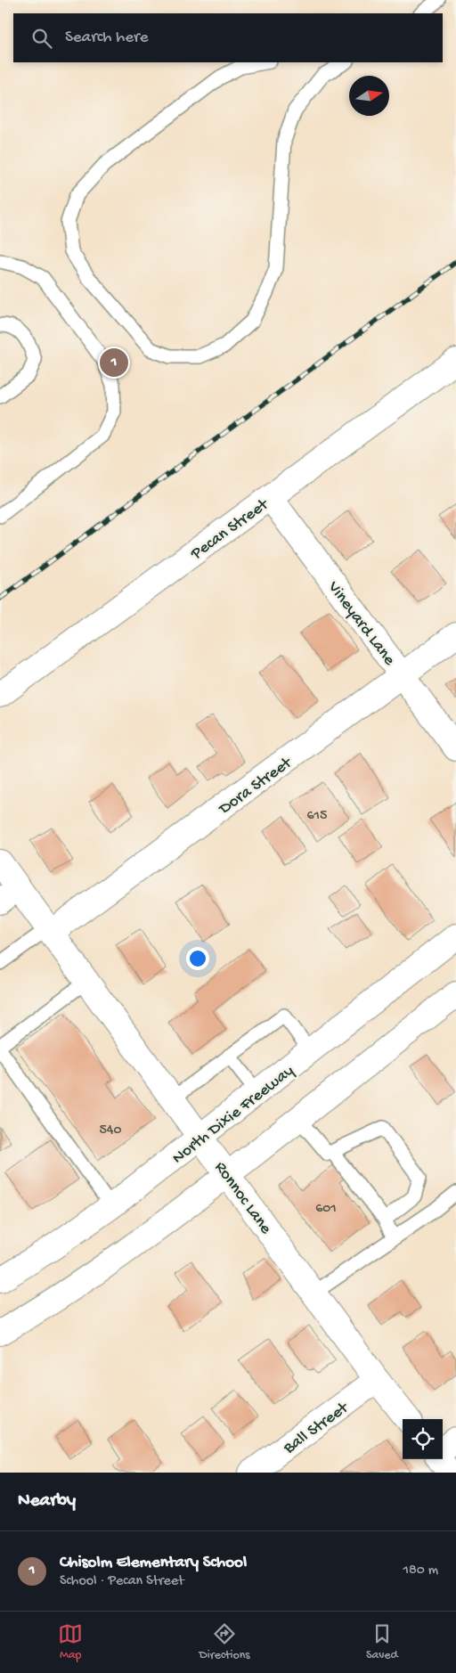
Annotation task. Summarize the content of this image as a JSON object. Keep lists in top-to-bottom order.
{
  "streets": {
    "street": [
      "Pecan Street",
      "Vineyard Lane",
      "Dora Street",
      "North Dixie Freeway",
      "Ronnoc Lane",
      "Ball Street"
    ]
  },
  "crossings": [
    ["Pecan Street", "Vineyard Lane"],
    ["Vineyard Lane", "Dora Street"],
    ["Dora Street", "Ronnoc Lane"],
    ["North Dixie Freeway", "Ronnoc Lane"],
    ["Ronnoc Lane", "Ball Street"]
  ],
  "house_numbers": ["615", "540", "601"],
  "north": "right",
  "page": {
    "search": "Search here",
    "pins": "1",
    "heading": "Nearby",
    "list": [
      {
        "mark": "1",
        "name": "Chisolm Elementary School",
        "note": "School · Pecan Street",
        "value": "180 m"
      }
    ],
    "nav": ["Map", "Directions", "Saved"]
  }
}
